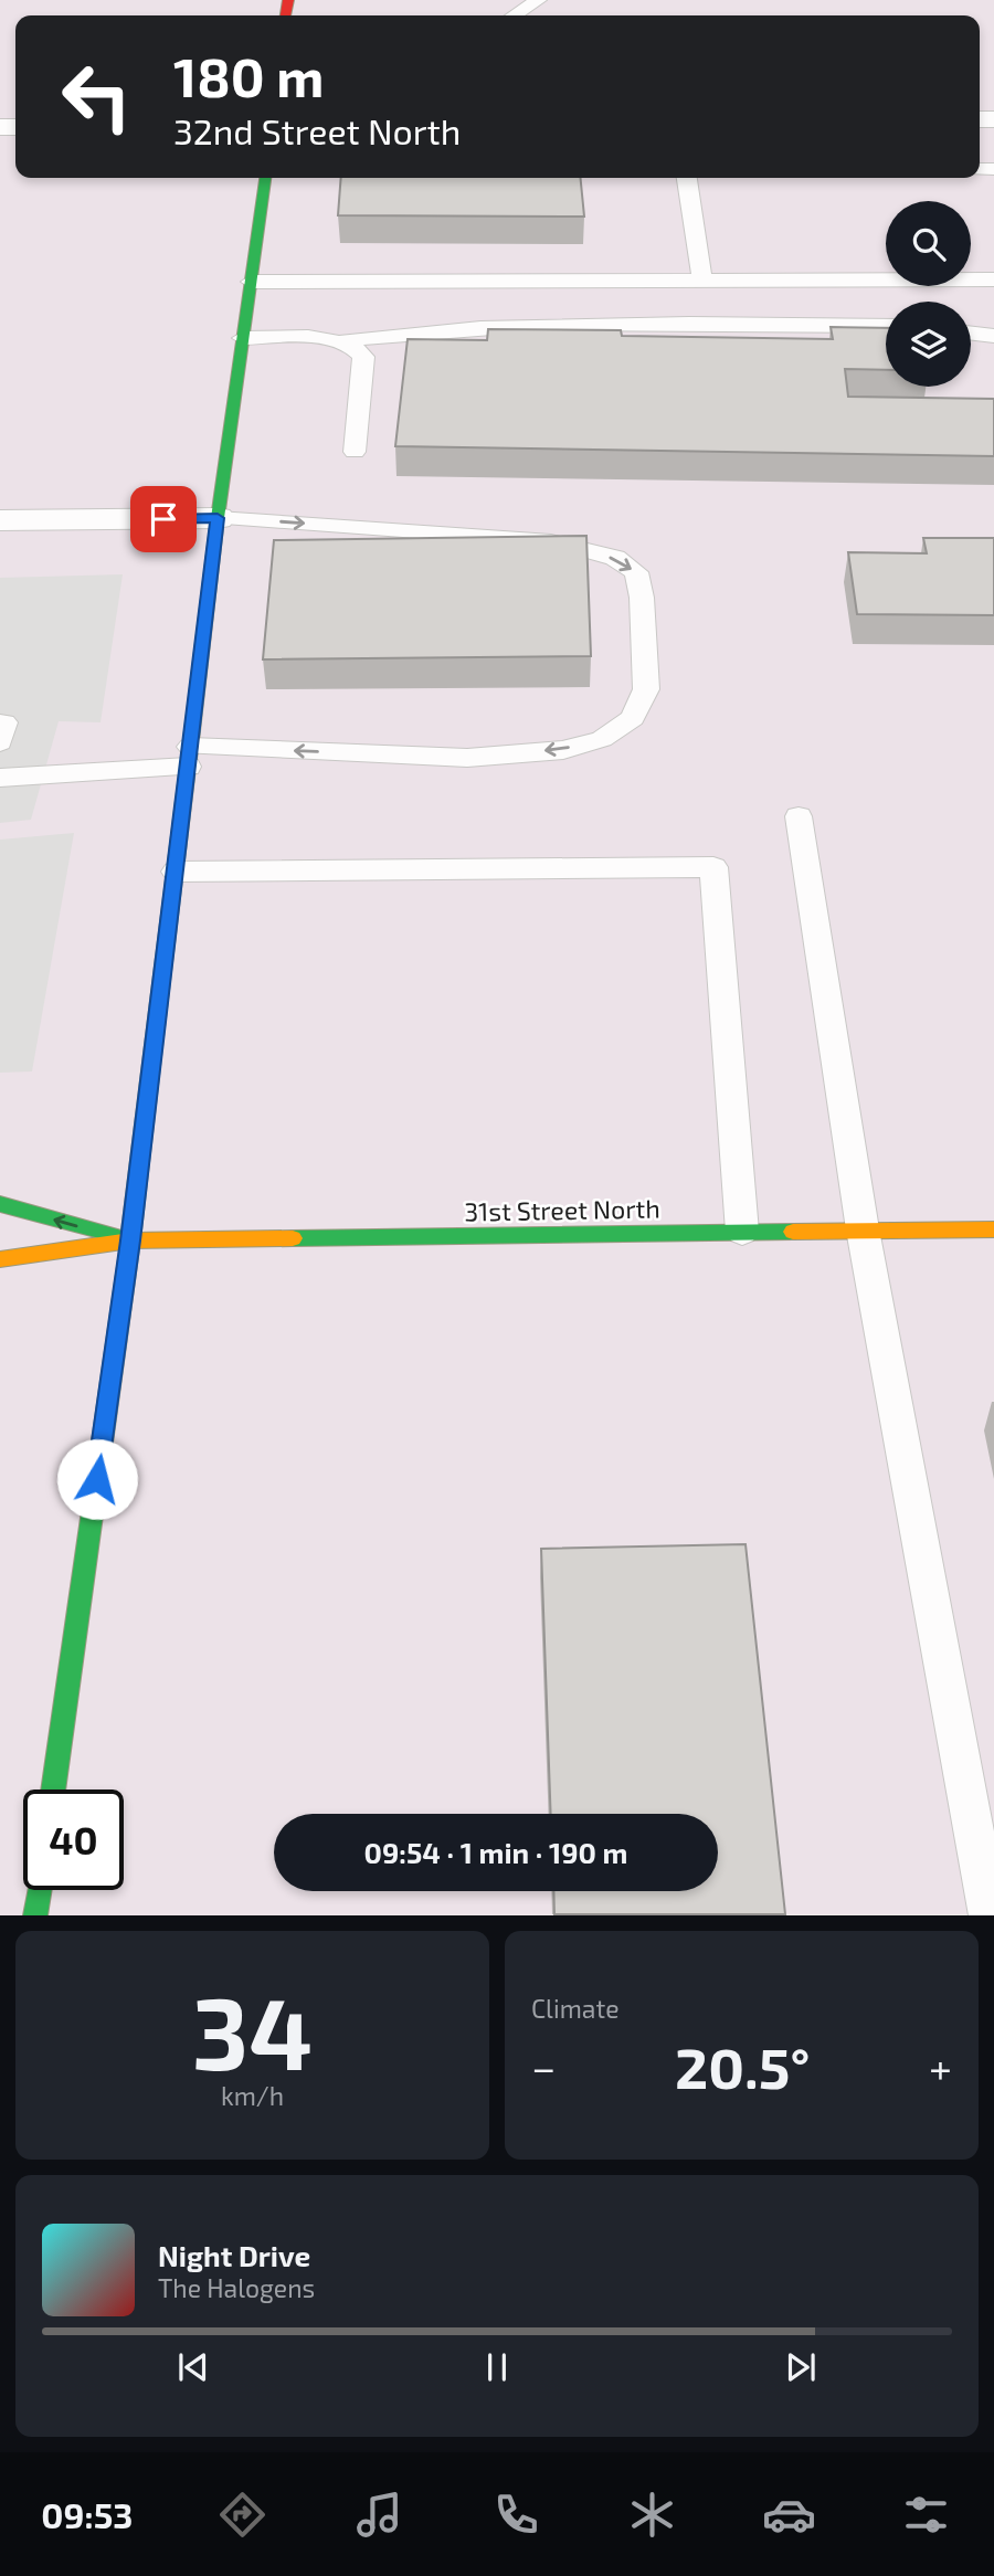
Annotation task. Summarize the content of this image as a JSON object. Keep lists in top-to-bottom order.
{
  "streets": {
    "street": ["31st Street North"]
  },
  "page": {
    "turn": ["180 m", "32nd Street North"],
    "limit": "40",
    "trip": "09:54 · 1 min · 190 m",
    "tile": [
      ["34", "km/h"],
      "Climate"
    ],
    "heat": ["−", "20.5°", "+"],
    "song": ["Night Drive", "The Halogens"],
    "tabs": "09:53"
  }
}
